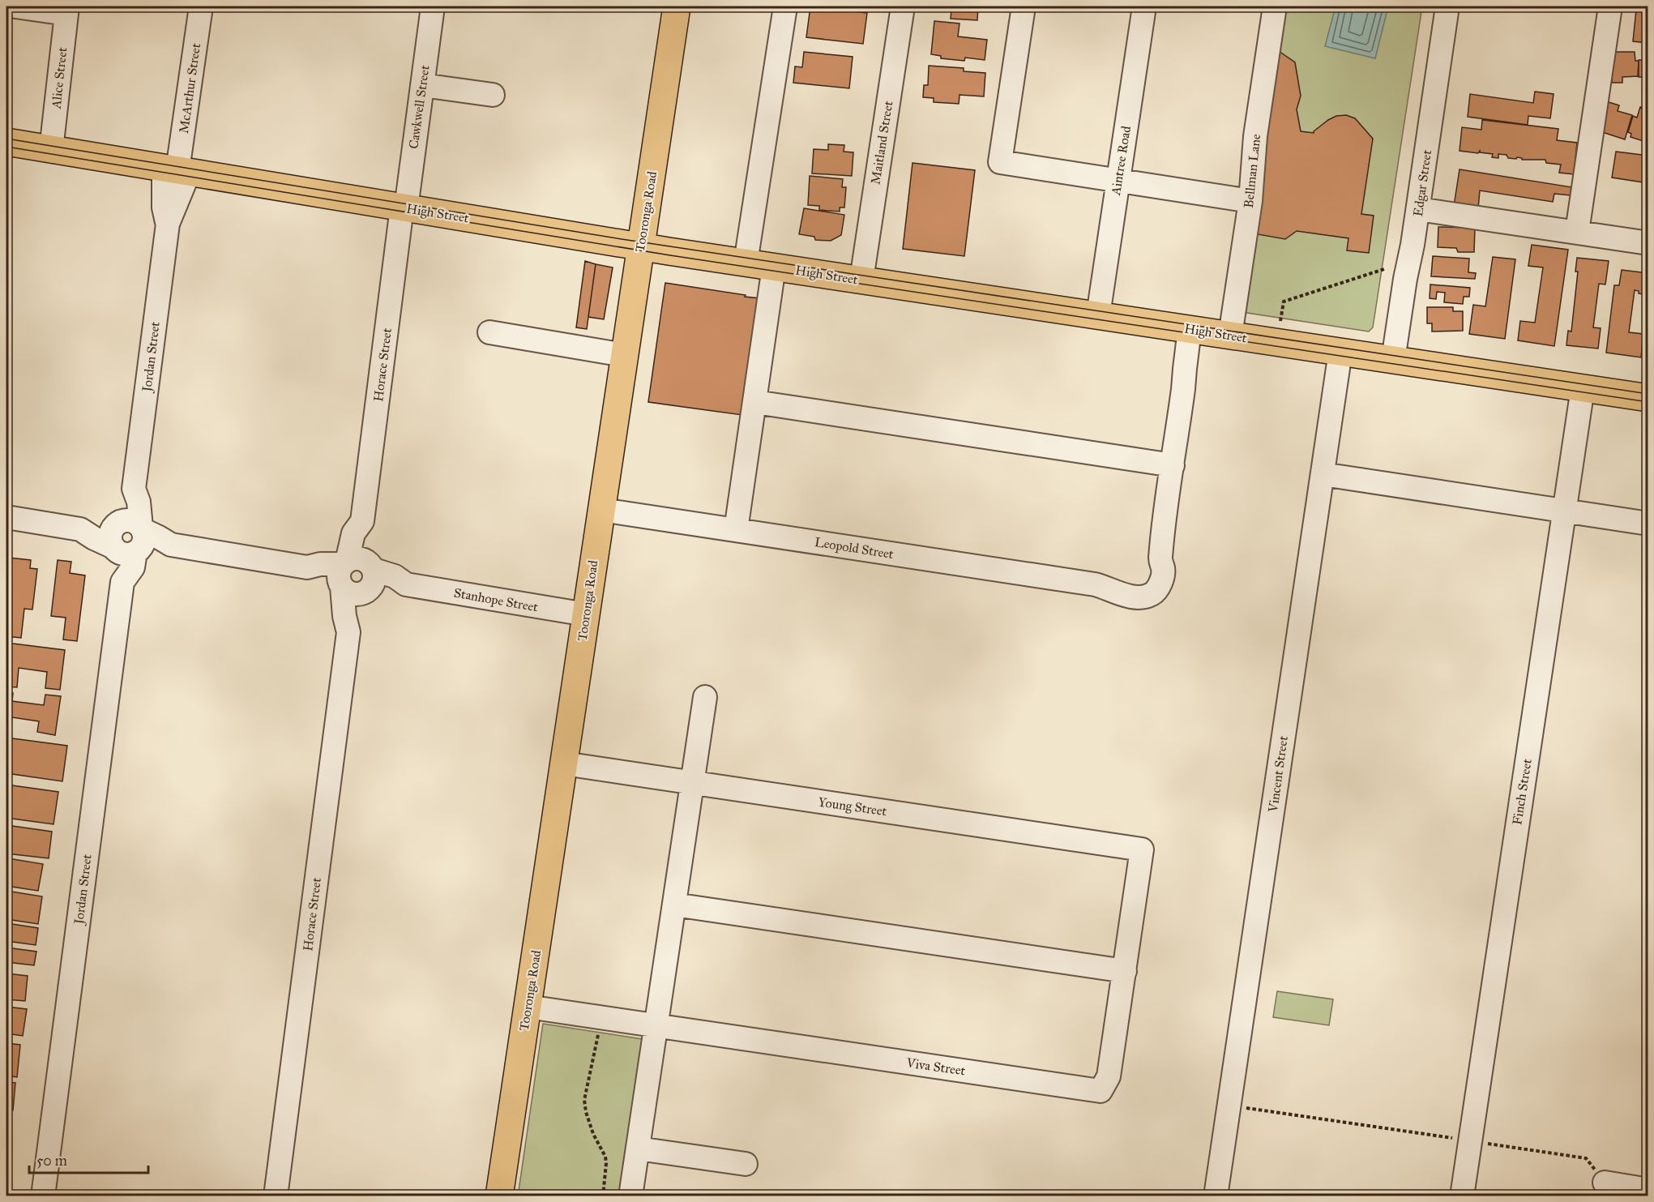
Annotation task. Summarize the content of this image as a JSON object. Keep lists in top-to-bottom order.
{
  "streets": {
    "main road": ["Tooronga Road", "High Street"],
    "street": [
      "Alice Street",
      "McArthur Street",
      "Cawkwell Street",
      "Maitland Street",
      "Aintree Road",
      "Bellman Lane",
      "Edgar Street",
      "Jordan Street",
      "Horace Street",
      "Leopold Street",
      "Stanhope Street",
      "Vincent Street",
      "Finch Street",
      "Young Street",
      "Viva Street"
    ]
  },
  "crossings": [
    ["Alice Street", "High Street"],
    ["McArthur Street", "High Street"],
    ["McArthur Street", "Jordan Street"],
    ["Cawkwell Street", "High Street"],
    ["Cawkwell Street", "Horace Street"],
    ["Maitland Street", "High Street"],
    ["Aintree Road", "High Street"],
    ["Bellman Lane", "High Street"],
    ["Edgar Street", "High Street"],
    ["Tooronga Road", "High Street"],
    ["Tooronga Road", "Leopold Street"],
    ["Tooronga Road", "Stanhope Street"],
    ["Tooronga Road", "Young Street"],
    ["Tooronga Road", "Viva Street"],
    ["High Street", "Jordan Street"],
    ["High Street", "Horace Street"],
    ["High Street", "Leopold Street"],
    ["High Street", "Vincent Street"],
    ["High Street", "Finch Street"],
    ["Horace Street", "Stanhope Street"],
    ["Young Street", "Viva Street"]
  ],
  "scale_bar": "50 m"
}
